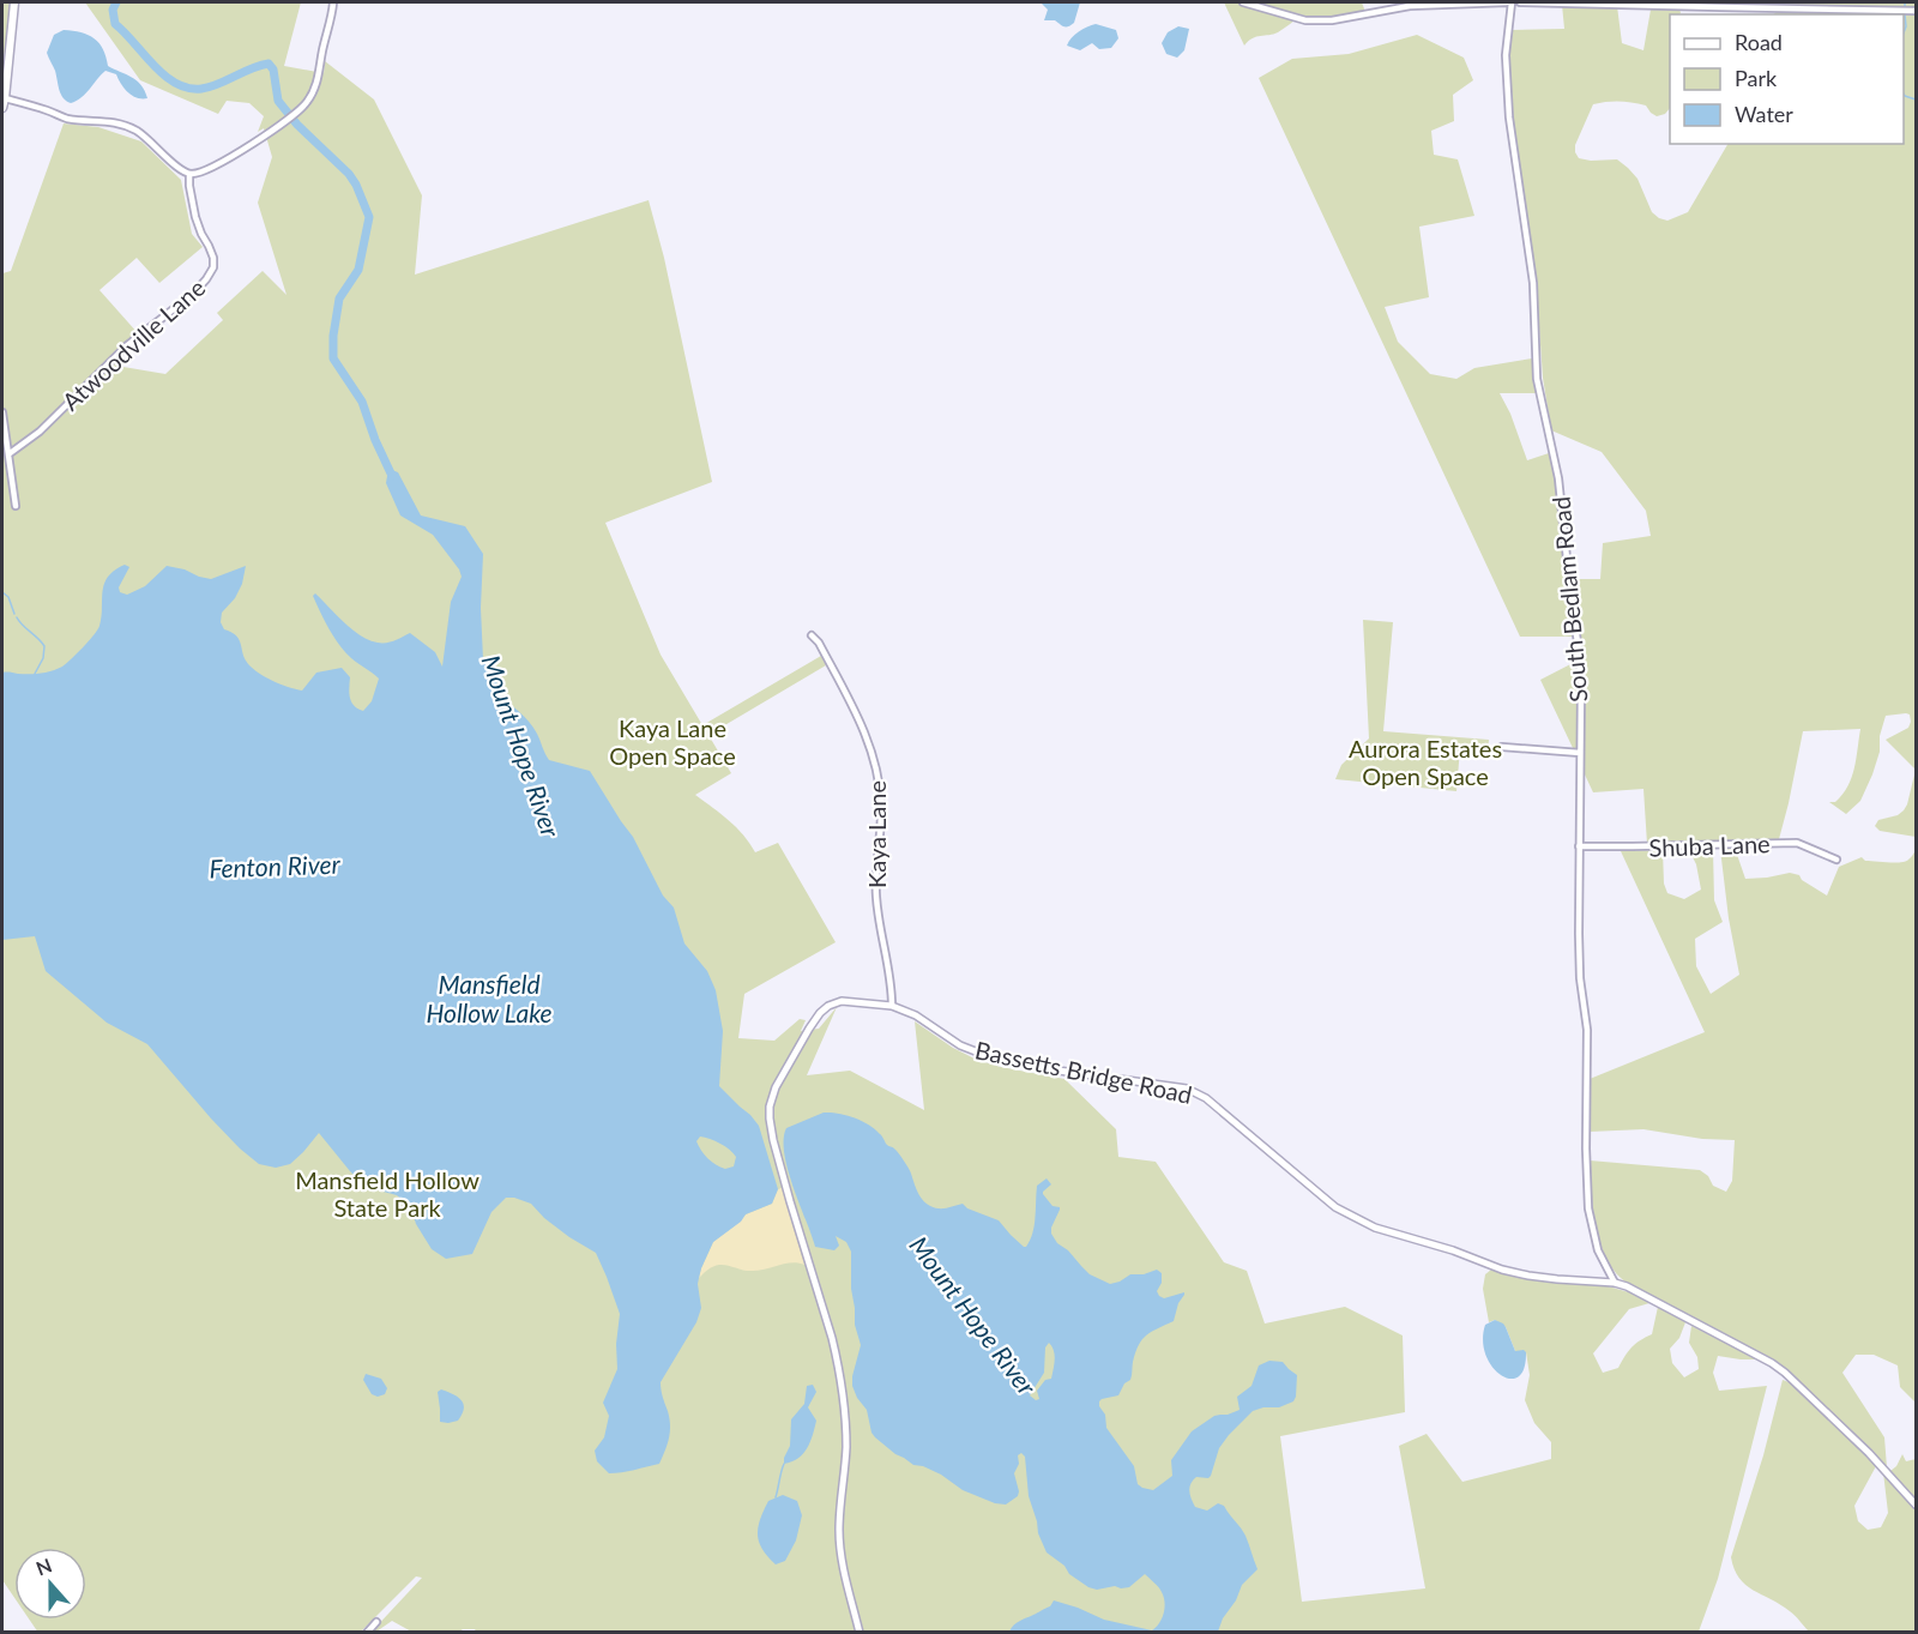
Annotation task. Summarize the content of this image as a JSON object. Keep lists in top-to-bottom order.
{
  "streets": {
    "street": [
      "Atwoodville Lane",
      "South Bedlam Road",
      "Kaya Lane",
      "Shuba Lane",
      "Bassetts Bridge Road"
    ]
  },
  "crossings": [
    ["South Bedlam Road", "Shuba Lane"],
    ["South Bedlam Road", "Bassetts Bridge Road"],
    ["Kaya Lane", "Bassetts Bridge Road"]
  ],
  "water": ["Mount Hope River", "Fenton River", "Mansfield Hollow Lake"],
  "parks": ["Kaya Lane Open Space", "Aurora Estates Open Space", "Mansfield Hollow State Park"],
  "legend": ["Road", "Park", "Water"],
  "north": "top"
}
